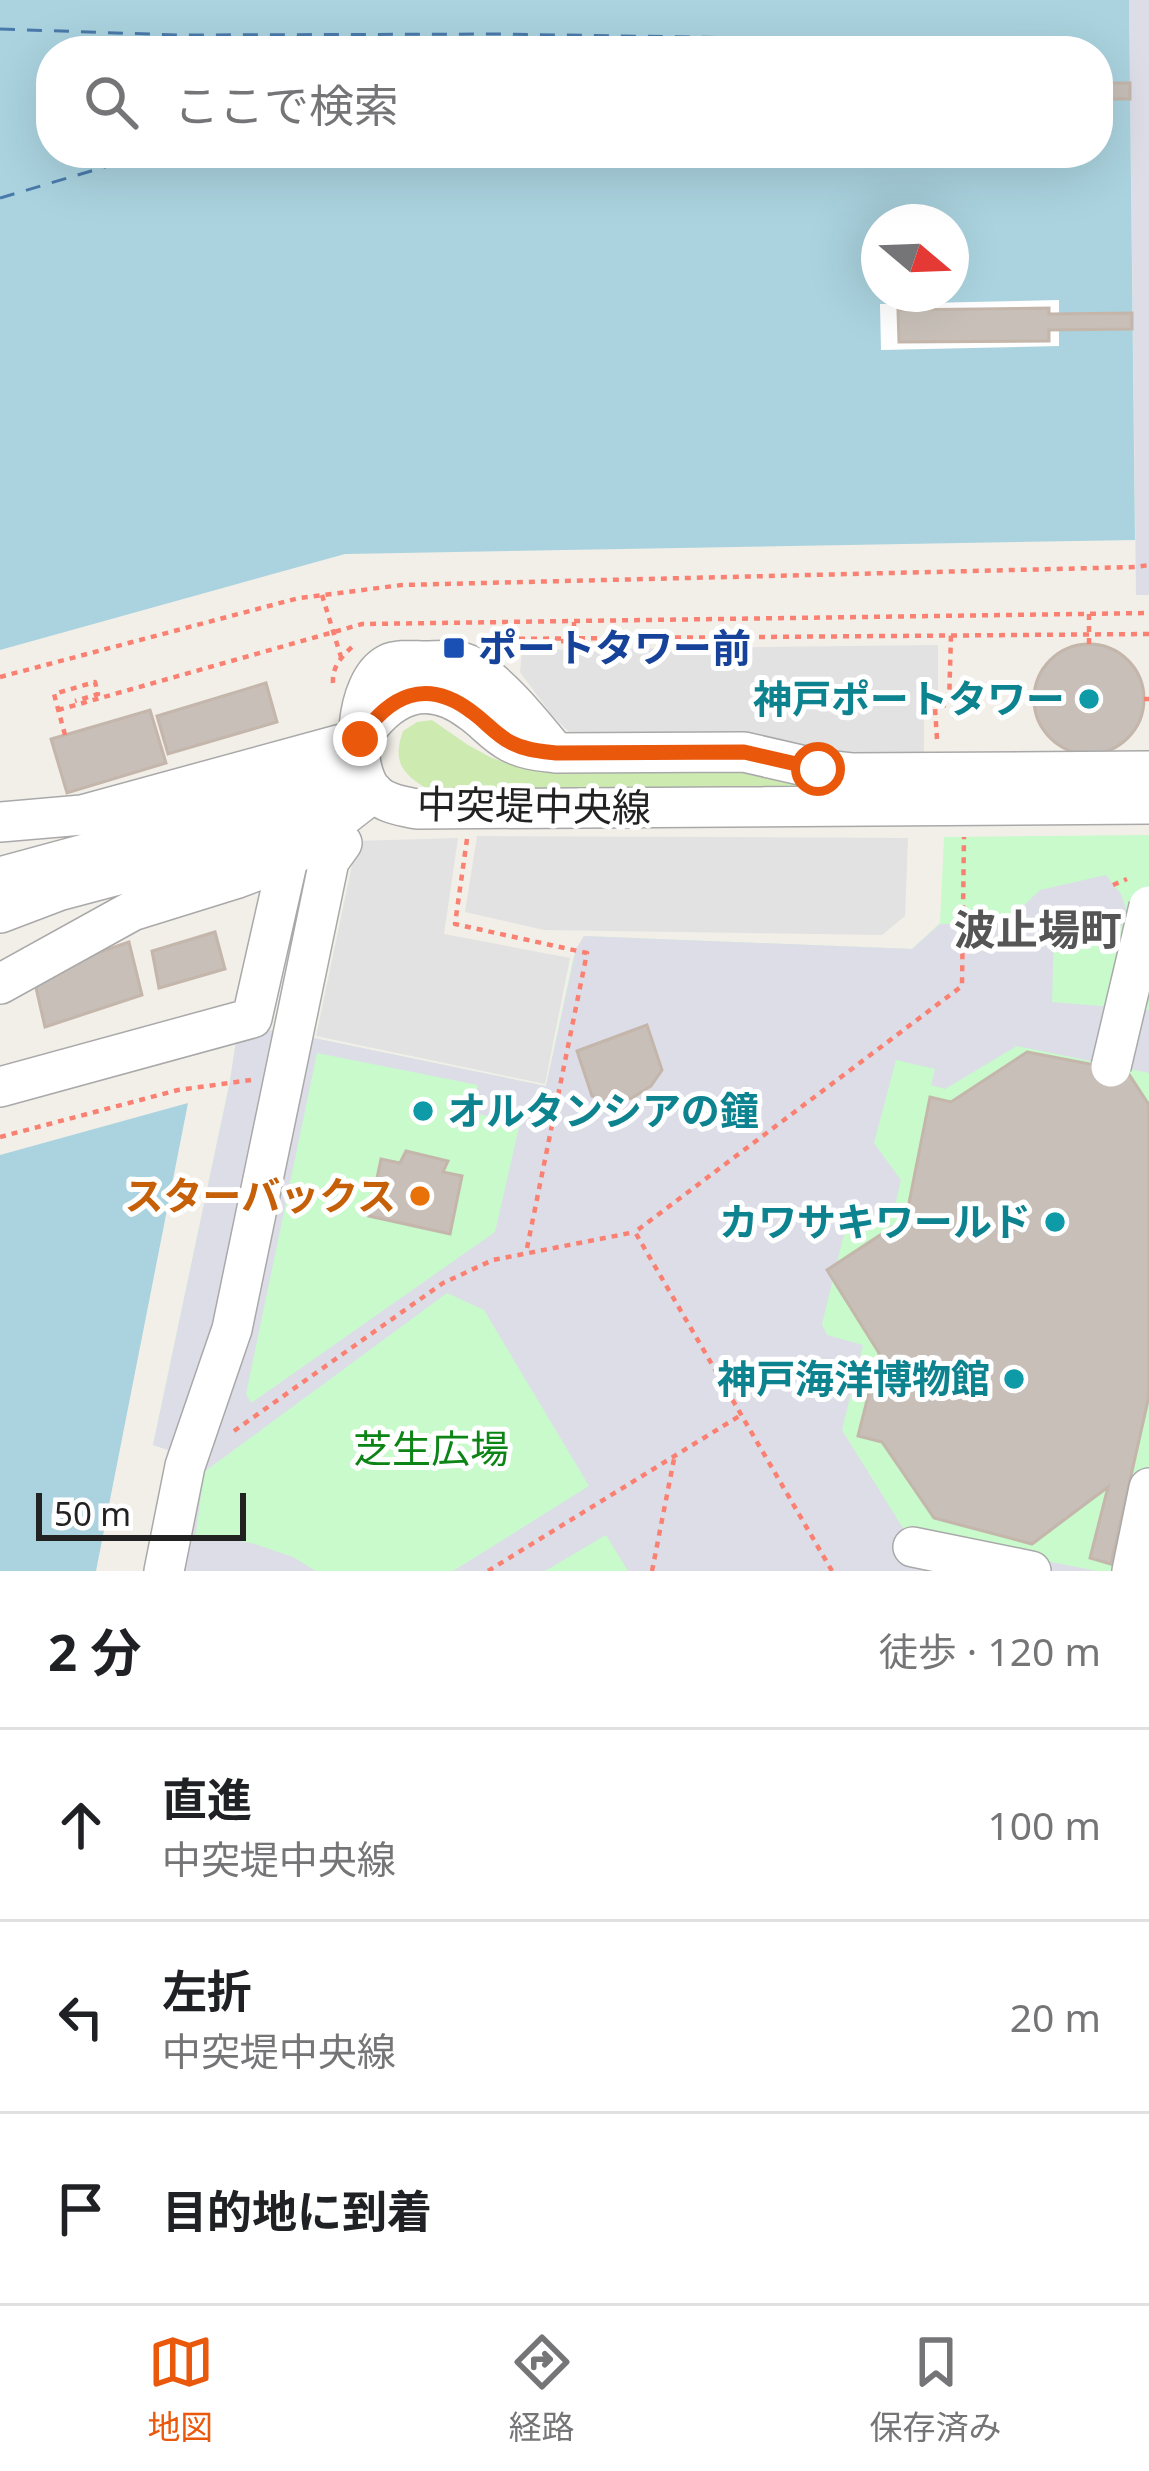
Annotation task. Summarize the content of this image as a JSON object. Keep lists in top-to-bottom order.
{
  "streets": {
    "street": ["中突堤中央線"]
  },
  "districts": ["波止場町"],
  "parks": ["芝生広場"],
  "places": {
    "transit": ["ポートタワー前"],
    "other": [
      "神戸ポートタワー",
      "オルタンシアの鐘",
      "スターバックス",
      "カワサキワールド",
      "神戸海洋博物館"
    ]
  },
  "scale_bar": "50 m",
  "north": "right",
  "page": {
    "search": "ここで検索",
    "scale": "50 m",
    "heading": ["2 分", "徒歩 · 120 m"],
    "list": [
      ["直進", "中突堤中央線", "100 m"],
      ["左折", "中突堤中央線", "20 m"],
      "目的地に到着"
    ],
    "nav": ["地図", "経路", "保存済み"]
  }
}
